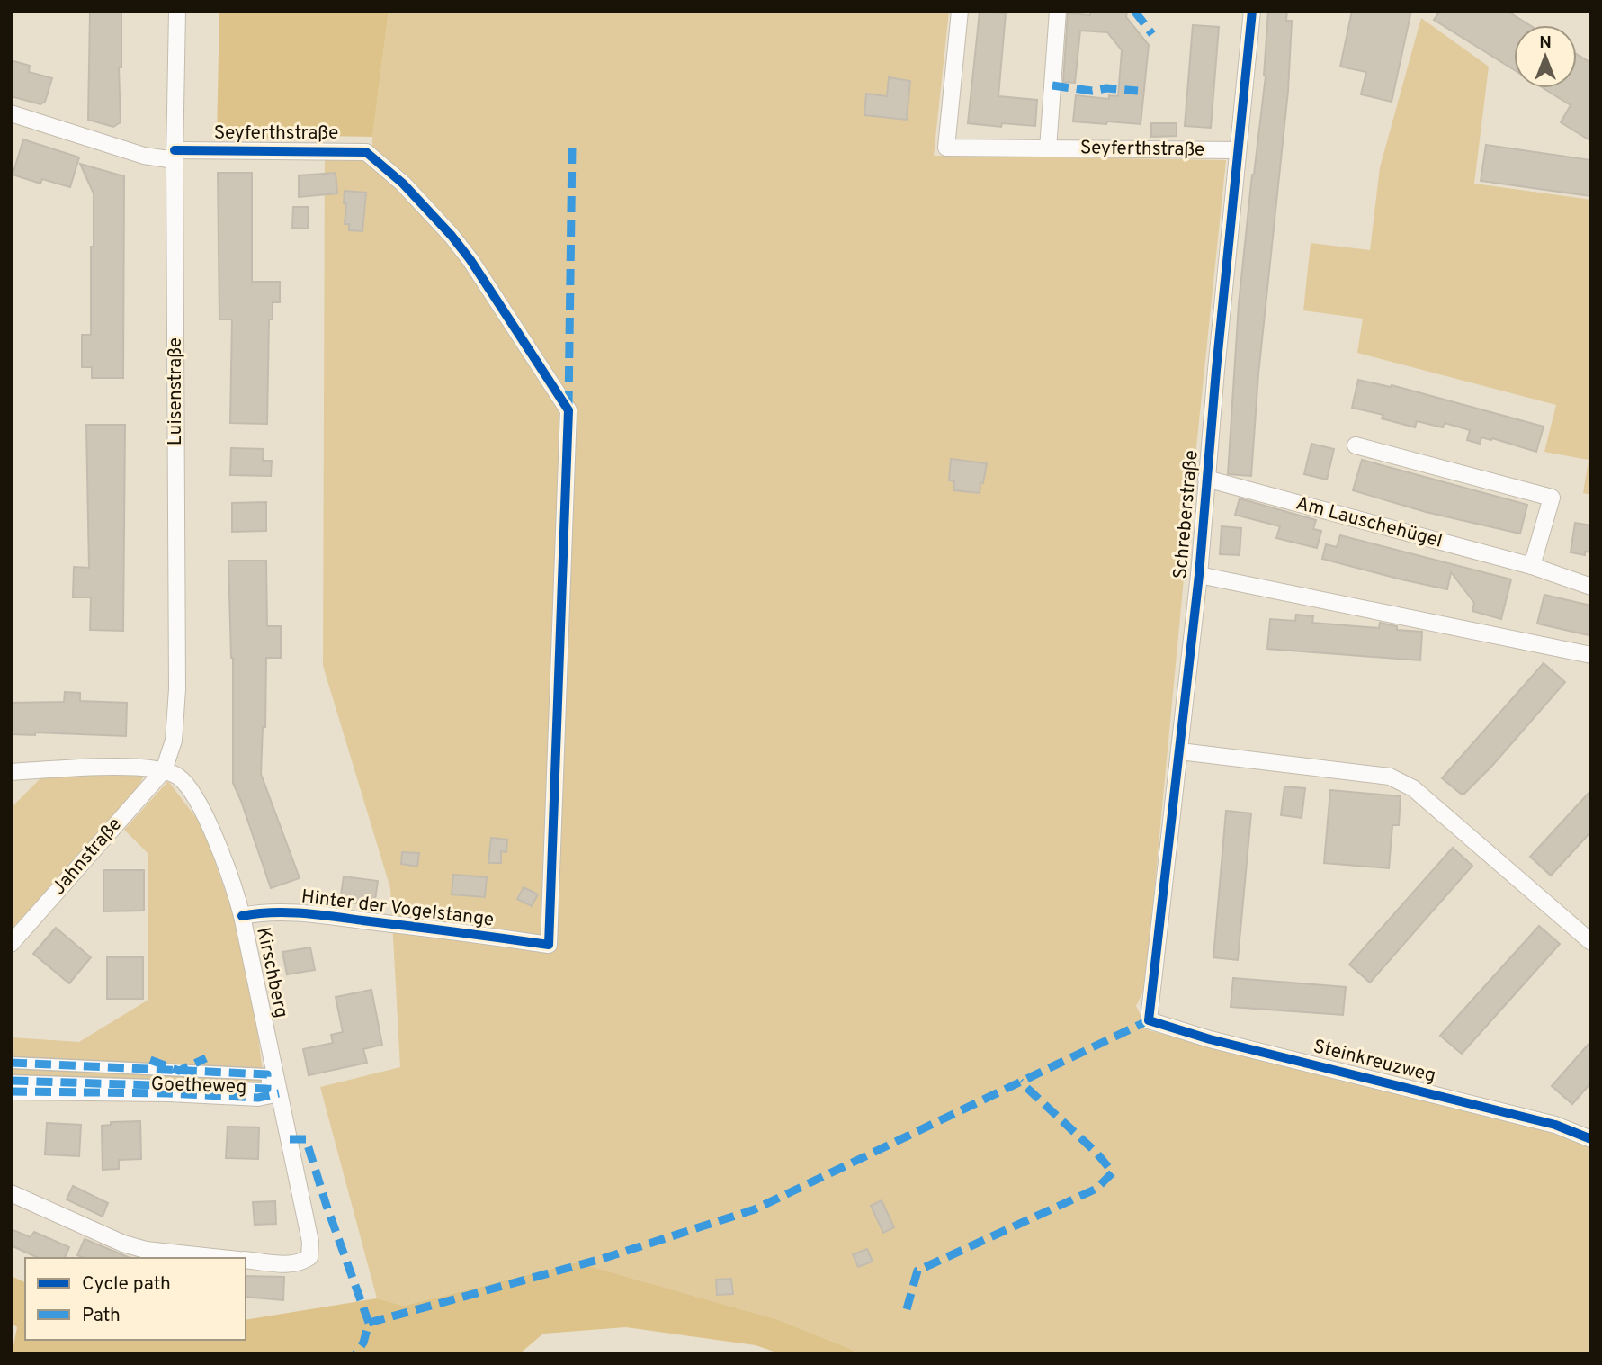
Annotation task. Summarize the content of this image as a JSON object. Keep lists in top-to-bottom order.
{
  "streets": {
    "street": [
      "Seyferthstraße",
      "Luisenstraße",
      "Schreberstraße",
      "Am Lauschehügel",
      "Jahnstraße",
      "Hinter der Vogelstange",
      "Kirschberg",
      "Steinkreuzweg",
      "Goetheweg"
    ]
  },
  "crossings": [
    ["Seyferthstraße", "Luisenstraße"],
    ["Seyferthstraße", "Schreberstraße"],
    ["Seyferthstraße", "Hinter der Vogelstange"],
    ["Luisenstraße", "Jahnstraße"],
    ["Luisenstraße", "Kirschberg"],
    ["Schreberstraße", "Am Lauschehügel"],
    ["Schreberstraße", "Steinkreuzweg"],
    ["Jahnstraße", "Kirschberg"],
    ["Hinter der Vogelstange", "Kirschberg"],
    ["Kirschberg", "Goetheweg"]
  ],
  "legend": ["Cycle path", "Path"],
  "north": "top"
}
